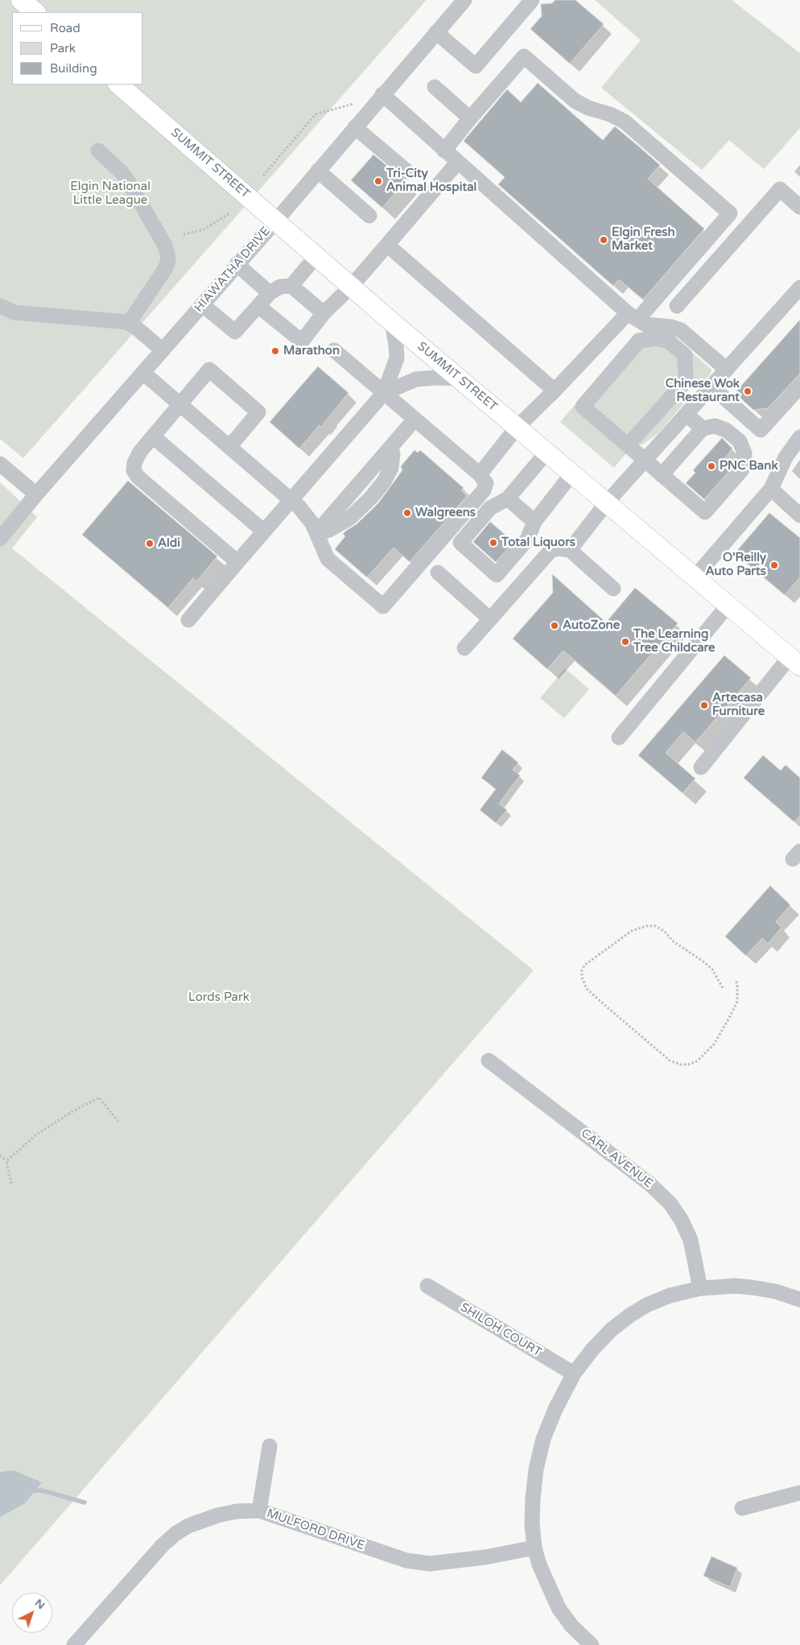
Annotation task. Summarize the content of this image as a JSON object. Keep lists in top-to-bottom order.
{
  "streets": {
    "main road": ["SUMMIT STREET"],
    "street": [
      "HIAWATHA DRIVE",
      "CARL AVENUE",
      "SHILOH COURT",
      "MULFORD DRIVE"
    ]
  },
  "crossings": [
    ["SUMMIT STREET", "HIAWATHA DRIVE"]
  ],
  "parks": ["Elgin National Little League", "Lords Park"],
  "places": [
    "Tri-City Animal Hospital",
    "Elgin Fresh Market",
    "Marathon",
    "Chinese Wok Restaurant",
    "PNC Bank",
    "Walgreens",
    "Total Liquors",
    "Aldi",
    "O'Reilly Auto Parts",
    "AutoZone",
    "The Learning Tree Childcare",
    "Artecasa Furniture"
  ],
  "legend": ["Road", "Park", "Building"],
  "north": "top right"
}
